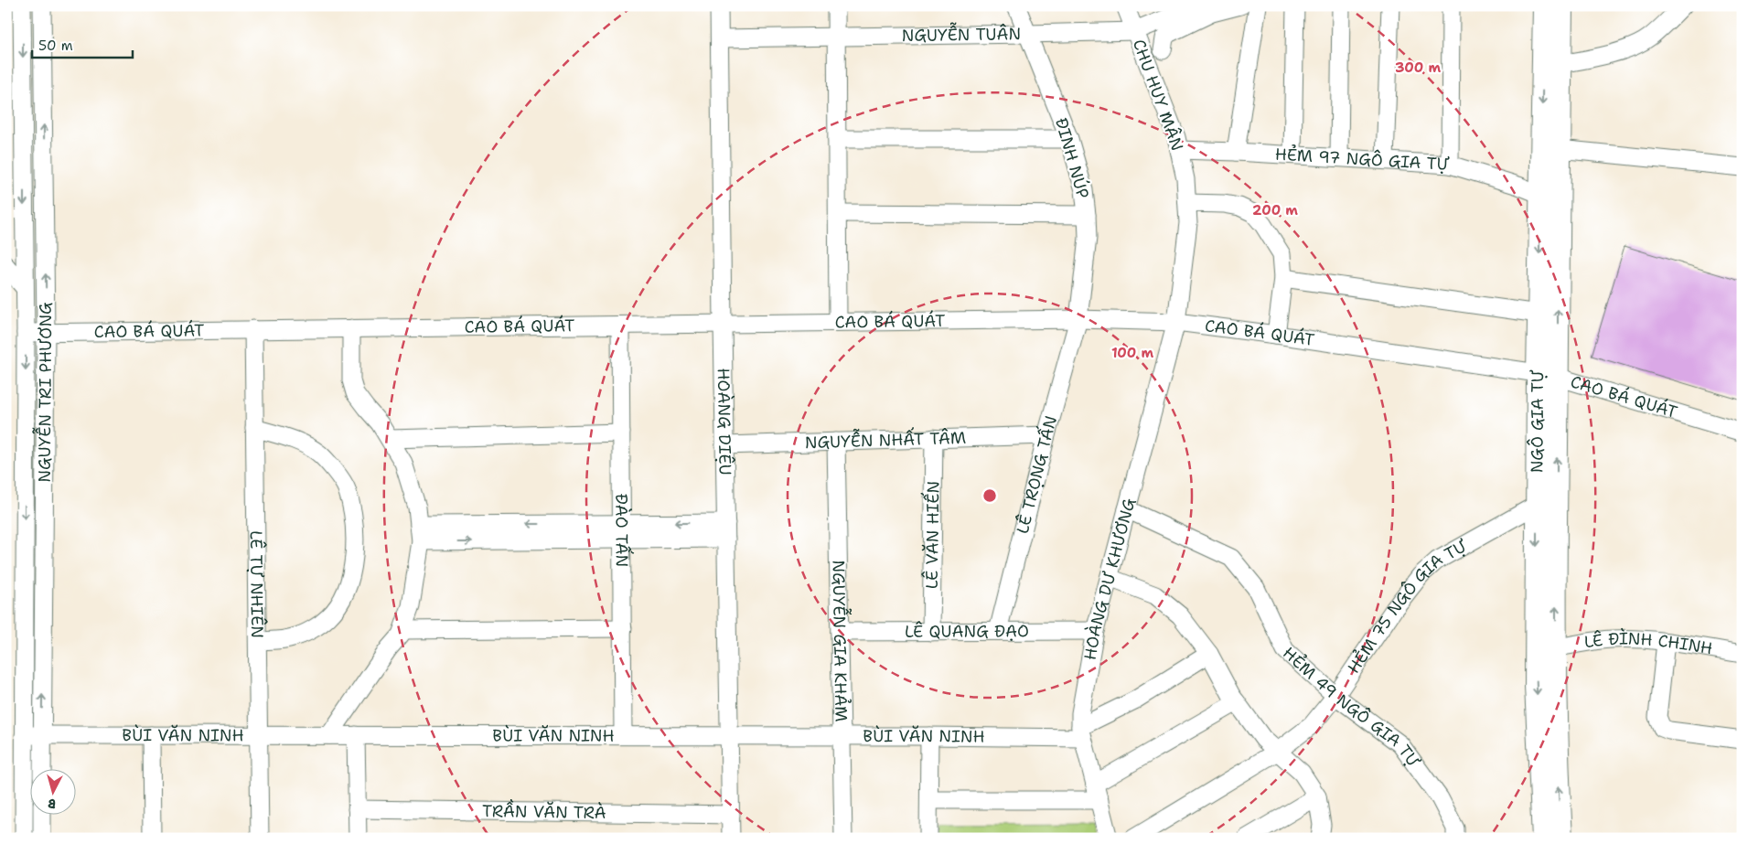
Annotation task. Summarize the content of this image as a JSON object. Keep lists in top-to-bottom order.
{
  "streets": {
    "main road": ["NGÔ GIA TỰ"],
    "street": [
      "NGUYỄN TUÂN",
      "CHU HUY MÂN",
      "ĐINH NÚP",
      "HẺM 97 NGÔ GIA TỰ",
      "CAO BÁ QUÁT",
      "NGUYỄN TRI PHƯƠNG",
      "HOÀNG DIỆU",
      "NGUYỄN NHẤT TÂM",
      "LÊ TRỌNG TẤN",
      "ĐÀO TẤN",
      "LÊ VĂN HIẾN",
      "HOÀNG DƯ KHƯƠNG",
      "LÊ TỰ NHIÊN",
      "HẺM 75 NGÔ GIA TỰ",
      "LÊ QUANG ĐẠO",
      "NGUYỄN GIA KHẢM",
      "LÊ ĐÌNH CHINH",
      "HẺM 49 NGÔ GIA TỰ",
      "BÙI VĂN NINH",
      "TRẦN VĂN TRÀ"
    ]
  },
  "crossings": [
    ["NGUYỄN TUÂN", "CHU HUY MÂN"],
    ["NGUYỄN TUÂN", "ĐINH NÚP"],
    ["NGUYỄN TUÂN", "HOÀNG DIỆU"],
    ["CHU HUY MÂN", "HẺM 97 NGÔ GIA TỰ"],
    ["CHU HUY MÂN", "CAO BÁ QUÁT"],
    ["CHU HUY MÂN", "HOÀNG DƯ KHƯƠNG"],
    ["ĐINH NÚP", "CAO BÁ QUÁT"],
    ["ĐINH NÚP", "LÊ TRỌNG TẤN"],
    ["HẺM 97 NGÔ GIA TỰ", "NGÔ GIA TỰ"],
    ["CAO BÁ QUÁT", "NGUYỄN TRI PHƯƠNG"],
    ["CAO BÁ QUÁT", "HOÀNG DIỆU"],
    ["CAO BÁ QUÁT", "NGÔ GIA TỰ"],
    ["CAO BÁ QUÁT", "LÊ TRỌNG TẤN"],
    ["CAO BÁ QUÁT", "ĐÀO TẤN"],
    ["CAO BÁ QUÁT", "HOÀNG DƯ KHƯƠNG"],
    ["CAO BÁ QUÁT", "LÊ TỰ NHIÊN"],
    ["NGUYỄN TRI PHƯƠNG", "BÙI VĂN NINH"],
    ["HOÀNG DIỆU", "NGUYỄN NHẤT TÂM"],
    ["HOÀNG DIỆU", "BÙI VĂN NINH"],
    ["HOÀNG DIỆU", "TRẦN VĂN TRÀ"],
    ["NGÔ GIA TỰ", "HẺM 75 NGÔ GIA TỰ"],
    ["NGÔ GIA TỰ", "LÊ ĐÌNH CHINH"],
    ["NGUYỄN NHẤT TÂM", "LÊ TRỌNG TẤN"],
    ["NGUYỄN NHẤT TÂM", "LÊ VĂN HIẾN"],
    ["NGUYỄN NHẤT TÂM", "NGUYỄN GIA KHẢM"],
    ["LÊ TRỌNG TẤN", "LÊ QUANG ĐẠO"],
    ["ĐÀO TẤN", "BÙI VĂN NINH"],
    ["LÊ VĂN HIẾN", "LÊ QUANG ĐẠO"],
    ["HOÀNG DƯ KHƯƠNG", "LÊ QUANG ĐẠO"],
    ["HOÀNG DƯ KHƯƠNG", "HẺM 49 NGÔ GIA TỰ"],
    ["HOÀNG DƯ KHƯƠNG", "BÙI VĂN NINH"],
    ["LÊ TỰ NHIÊN", "BÙI VĂN NINH"],
    ["HẺM 75 NGÔ GIA TỰ", "HẺM 49 NGÔ GIA TỰ"],
    ["LÊ QUANG ĐẠO", "NGUYỄN GIA KHẢM"],
    ["NGUYỄN GIA KHẢM", "BÙI VĂN NINH"]
  ],
  "scale_bar": "50 m",
  "north": "bottom",
  "rings": ["300 m", "200 m", "100 m"]
}
